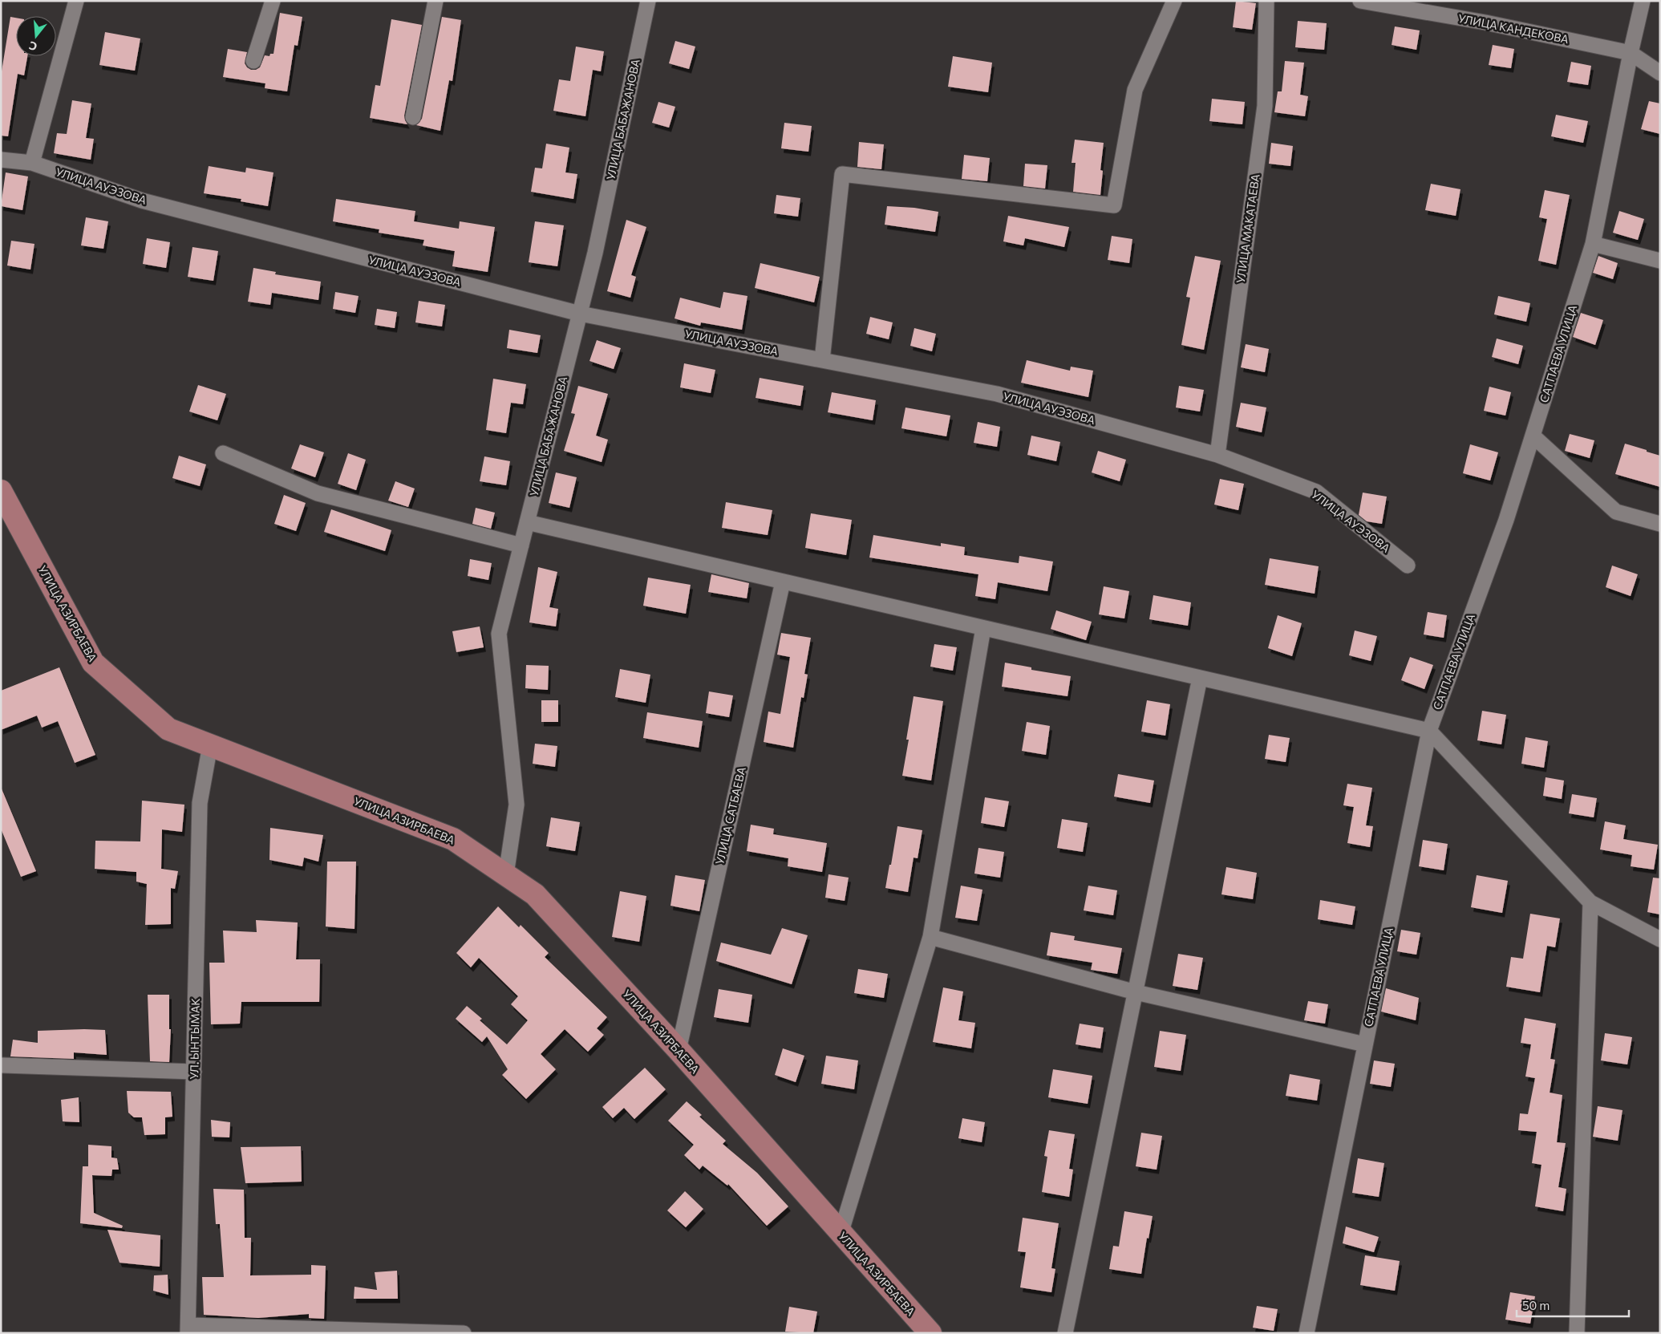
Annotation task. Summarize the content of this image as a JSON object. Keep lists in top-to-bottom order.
{
  "streets": {
    "main road": ["УЛИЦА АЗИРБАЕВА"],
    "street": [
      "УЛИЦА КАНДЕКОВА",
      "УЛИЦА БАБАЖАНОВА",
      "УЛИЦА АУЭЗОВА",
      "УЛИЦА МАКАТАЕВА",
      "САТПАЕВА УЛИЦА",
      "УЛИЦА САТБАЕВА",
      "УЛ. ЫНТЫМАК"
    ]
  },
  "crossings": [
    ["УЛИЦА КАНДЕКОВА", "САТПАЕВА УЛИЦА"],
    ["УЛИЦА БАБАЖАНОВА", "УЛИЦА АУЭЗОВА"],
    ["УЛИЦА БАБАЖАНОВА", "УЛИЦА АЗИРБАЕВА"],
    ["УЛИЦА АУЭЗОВА", "УЛИЦА МАКАТАЕВА"],
    ["УЛИЦА АЗИРБАЕВА", "УЛИЦА САТБАЕВА"],
    ["УЛИЦА АЗИРБАЕВА", "УЛ. ЫНТЫМАК"]
  ],
  "scale_bar": "50 m",
  "north": "bottom"
}
